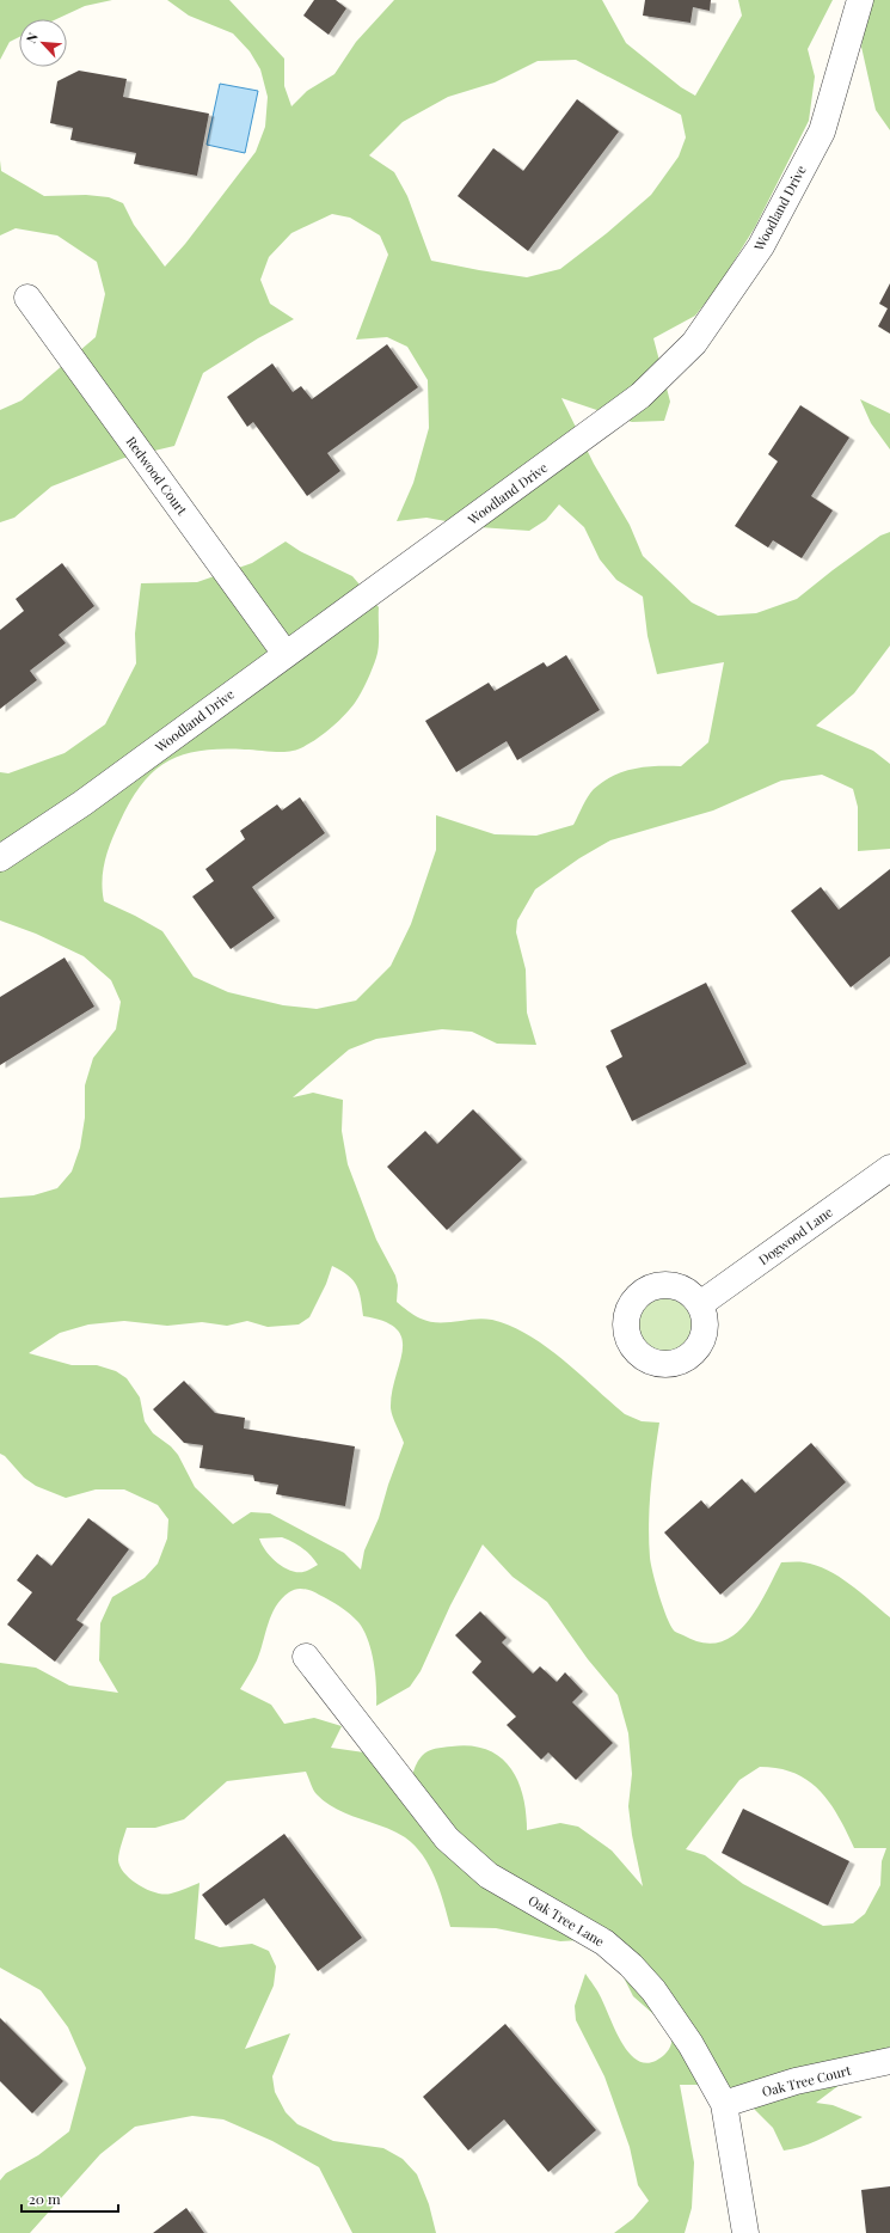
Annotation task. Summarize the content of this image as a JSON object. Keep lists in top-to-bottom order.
{
  "streets": {
    "street": [
      "Woodland Drive",
      "Redwood Court",
      "Dogwood Lane",
      "Oak Tree Lane",
      "Oak Tree Court"
    ]
  },
  "crossings": [
    ["Woodland Drive", "Redwood Court"],
    ["Oak Tree Lane", "Oak Tree Court"]
  ],
  "scale_bar": "20 m",
  "north": "top left"
}
